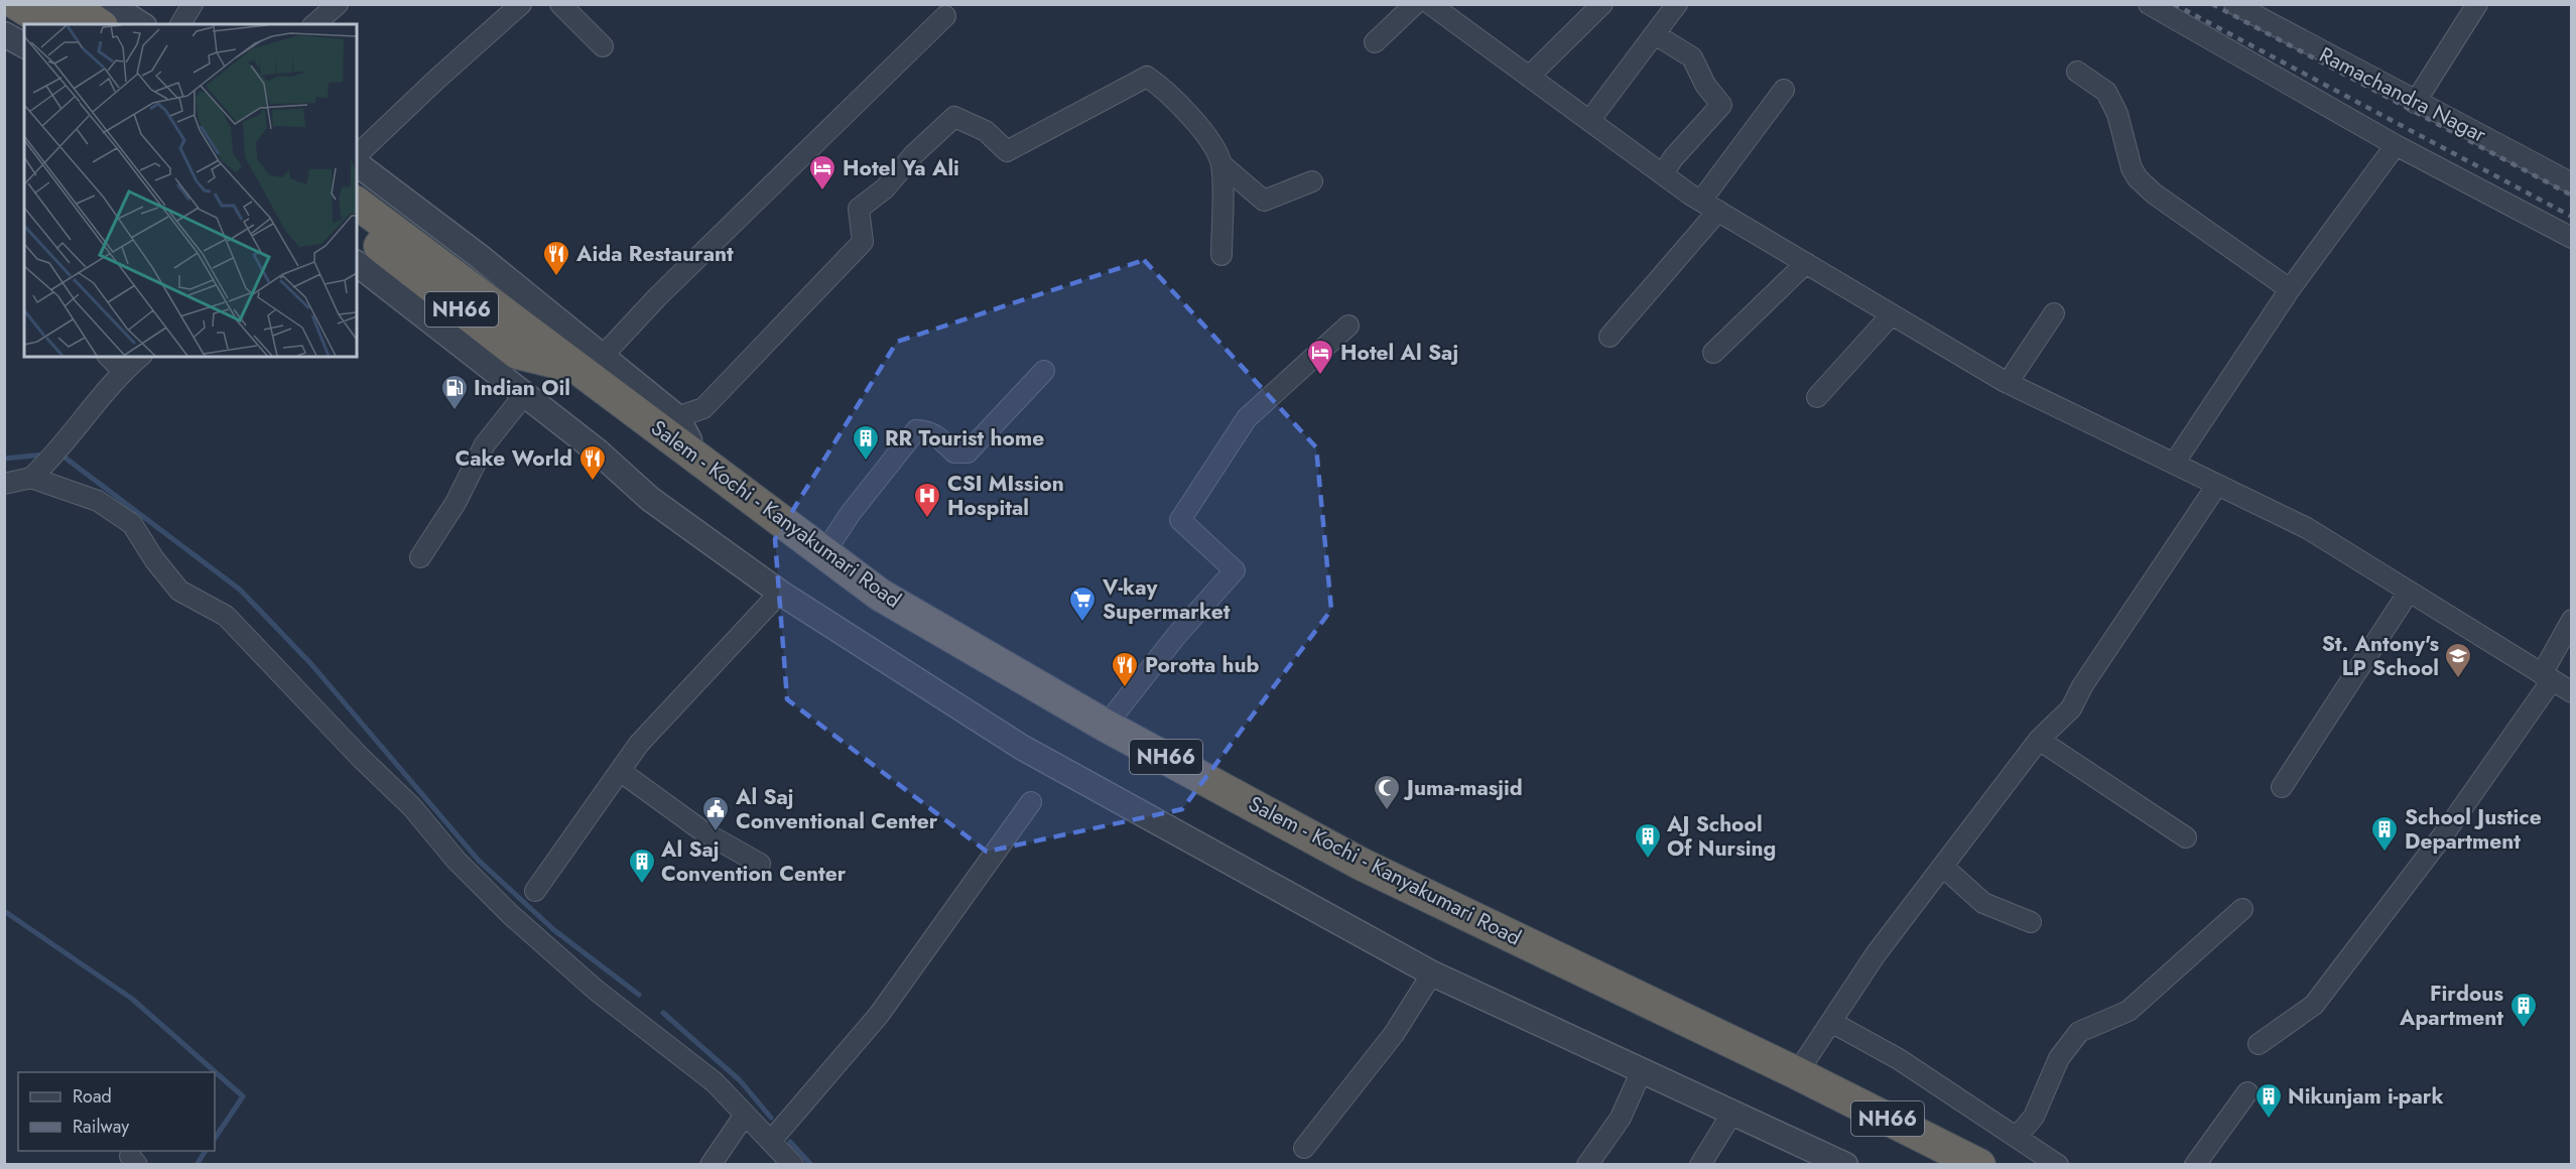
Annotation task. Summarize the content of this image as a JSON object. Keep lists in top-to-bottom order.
{
  "streets": {
    "highway": ["NH66", "Salem - Kochi - Kanyakumari Road"],
    "street": ["Ramachandra Nagar"]
  },
  "places": {
    "hotel": ["Hotel Ya Ali", "Hotel Al Saj"],
    "restaurant": ["Aida Restaurant", "Cake World", "Porotta hub"],
    "fuel station": ["Indian Oil"],
    "building": [
      "RR Tourist home",
      "School Justice Department",
      "AJ School Of Nursing",
      "Al Saj Convention Center",
      "Firdous Apartment",
      "Nikunjam i-park"
    ],
    "hospital": ["CSI MIssion Hospital"],
    "supermarket": ["V-kay Supermarket"],
    "school or university": ["St. Antony's LP School"],
    "mosque": ["Juma-masjid"],
    "public building": ["Al Saj Conventional Center"]
  },
  "legend": ["Road", "Railway"]
}
